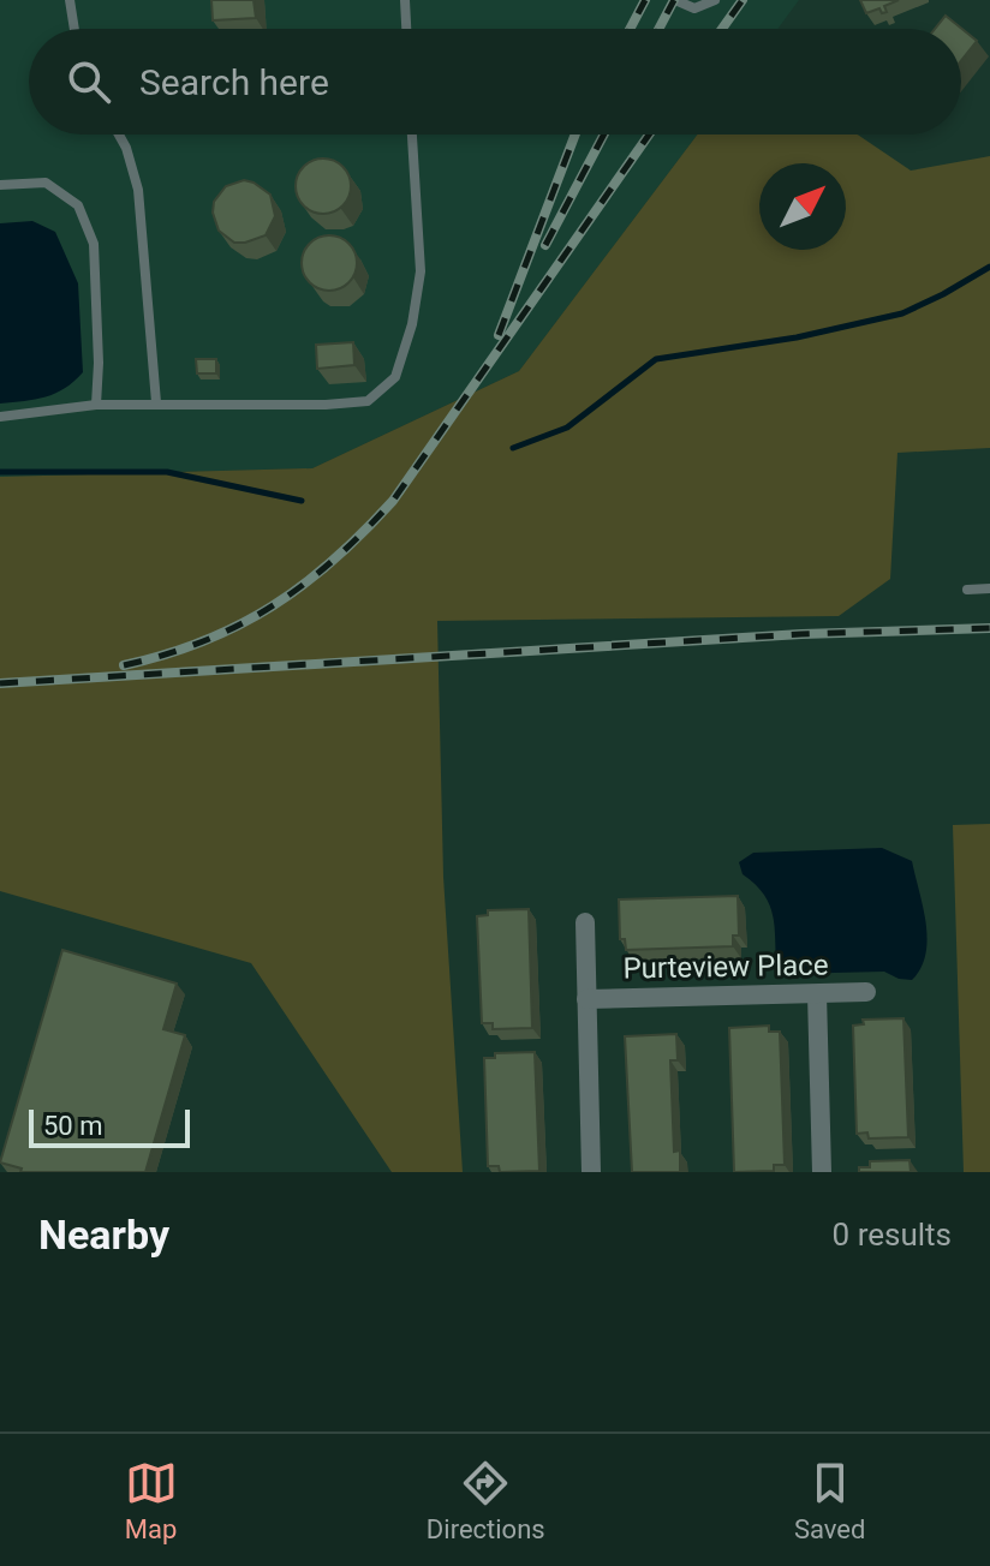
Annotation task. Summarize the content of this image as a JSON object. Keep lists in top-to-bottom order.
{
  "streets": {
    "street": ["Purteview Place"]
  },
  "scale_bar": "50 m",
  "north": "top right",
  "page": {
    "search": "Search here",
    "scale": "50 m",
    "heading": ["Nearby", "0 results"],
    "nav": ["Map", "Directions", "Saved"]
  }
}
